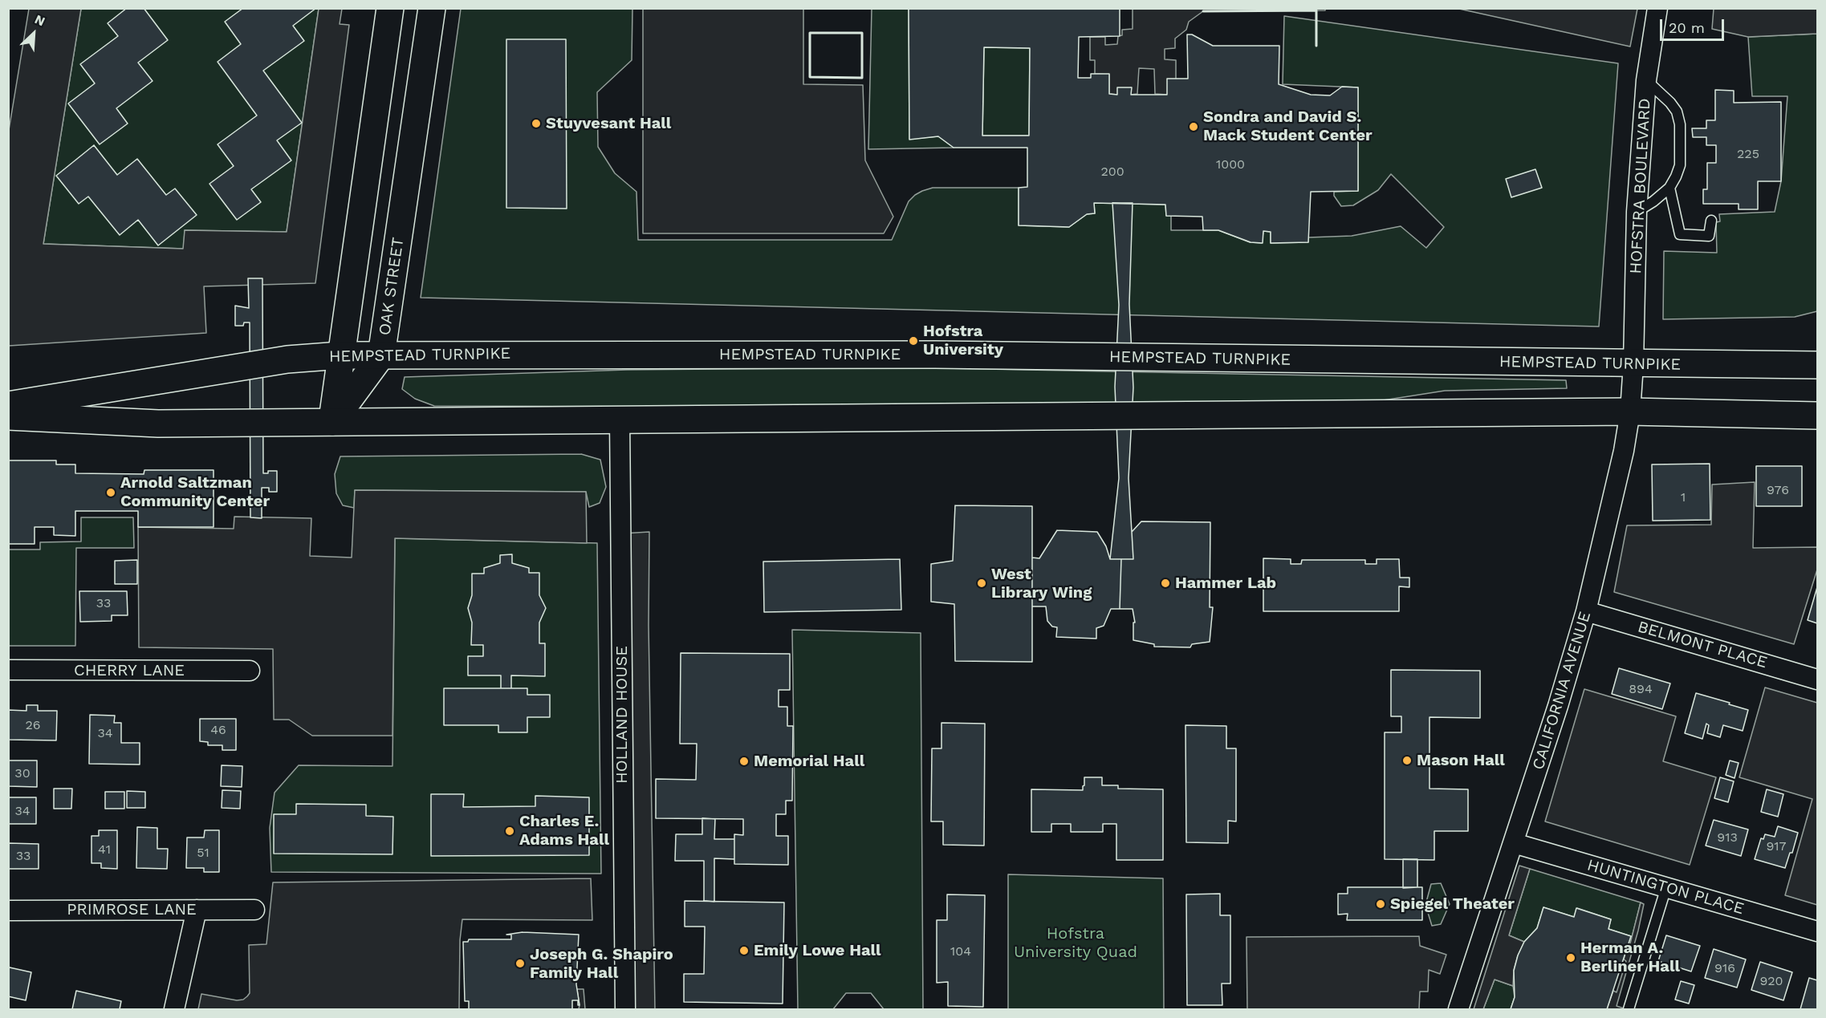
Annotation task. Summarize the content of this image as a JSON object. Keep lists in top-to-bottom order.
{
  "streets": {
    "main road": ["OAK STREET", "HEMPSTEAD TURNPIKE"],
    "street": [
      "HOFSTRA BOULEVARD",
      "BELMONT PLACE",
      "CHERRY LANE",
      "CALIFORNIA AVENUE",
      "HOLLAND HOUSE",
      "HUNTINGTON PLACE",
      "PRIMROSE LANE"
    ]
  },
  "crossings": [
    ["HOFSTRA BOULEVARD", "HEMPSTEAD TURNPIKE"],
    ["HOFSTRA BOULEVARD", "CALIFORNIA AVENUE"],
    ["OAK STREET", "HEMPSTEAD TURNPIKE"],
    ["HEMPSTEAD TURNPIKE", "CALIFORNIA AVENUE"],
    ["BELMONT PLACE", "CALIFORNIA AVENUE"],
    ["CALIFORNIA AVENUE", "HUNTINGTON PLACE"]
  ],
  "parks": ["Hofstra University Quad"],
  "places": [
    "Stuyvesant Hall",
    "Sondra and David S. Mack Student Center",
    "Hofstra University",
    "Arnold Saltzman Community Center",
    "West Library Wing",
    "Hammer Lab",
    "Mason Hall",
    "Memorial Hall",
    "Charles E. Adams Hall",
    "Spiegel Theater",
    "Emily Lowe Hall",
    "Herman A. Berliner Hall",
    "Joseph G. Shapiro Family Hall"
  ],
  "house_numbers": [
    "225",
    "1000",
    "200",
    "976",
    "1",
    "33",
    "894",
    "26",
    "46",
    "34",
    "30",
    "34",
    "913",
    "917",
    "41",
    "51",
    "33",
    "104",
    "916",
    "920"
  ],
  "scale_bar": "20 m",
  "north": "top right"
}
